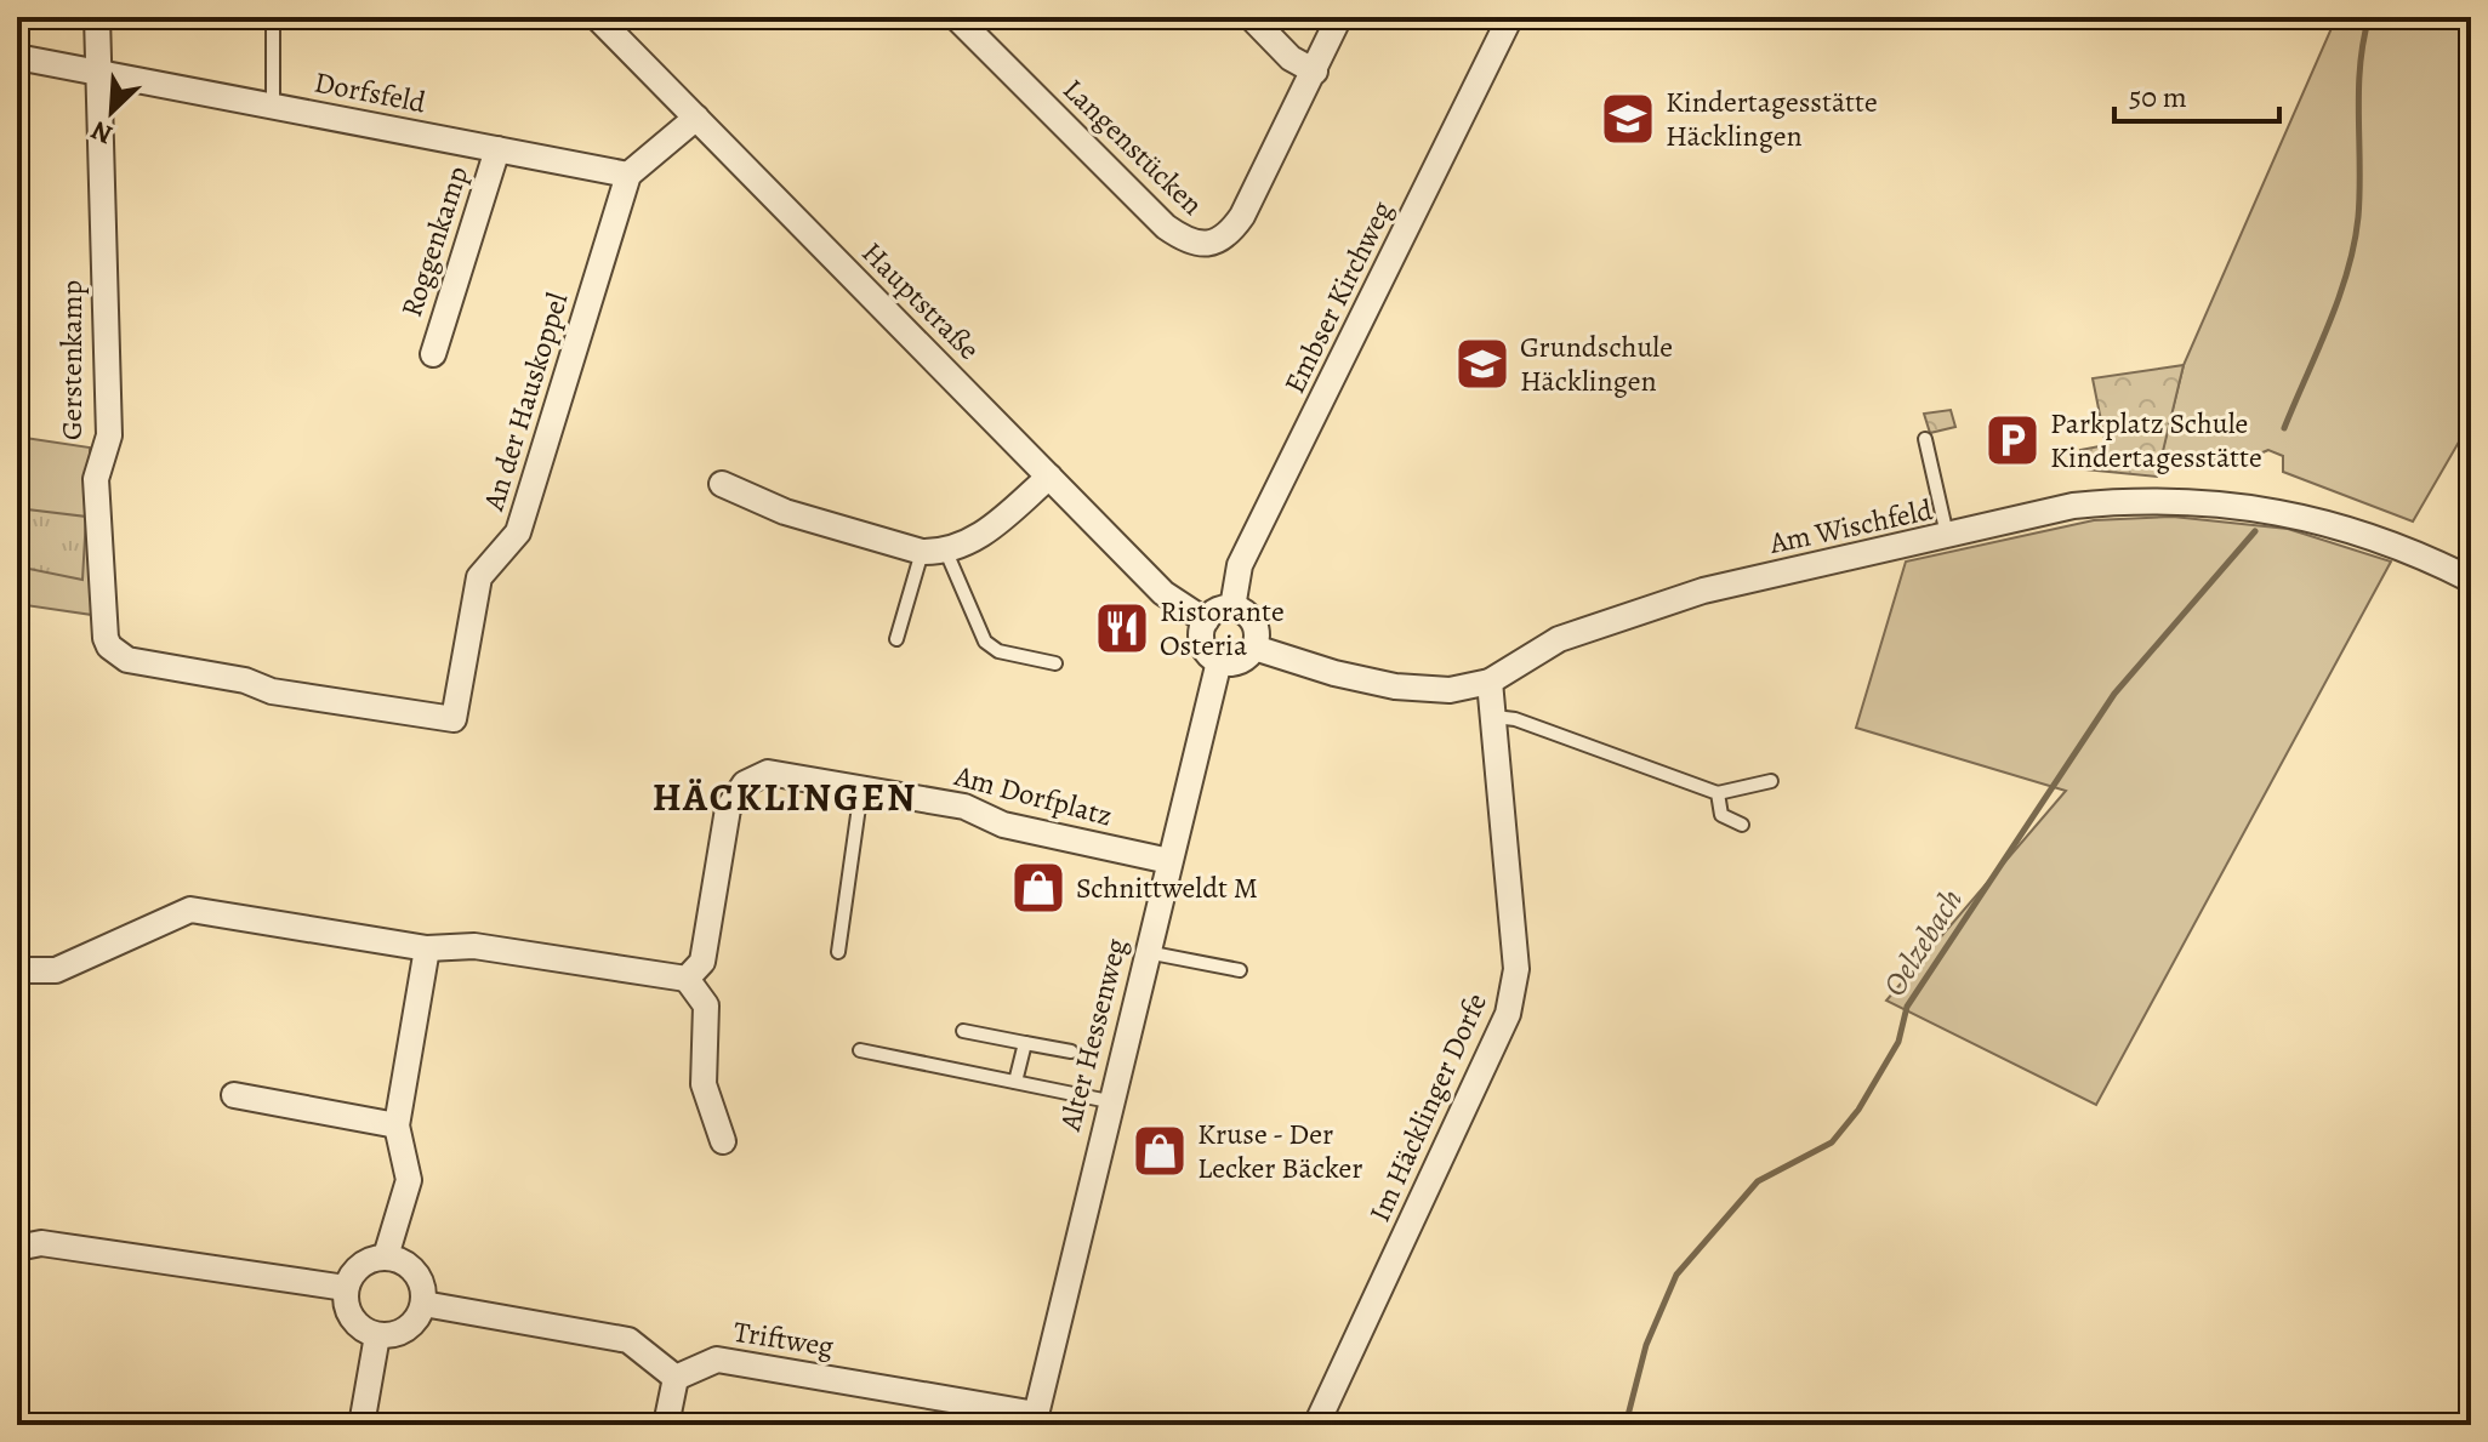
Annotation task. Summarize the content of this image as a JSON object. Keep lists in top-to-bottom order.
{
  "streets": {
    "street": [
      "Dorfsfeld",
      "Langenstücken",
      "Roggenkamp",
      "Embser Kirchweg",
      "Hauptstraße",
      "Gerstenkamp",
      "An der Hauskoppel",
      "Am Wischfeld",
      "Am Dorfplatz",
      "Alter Hessenweg",
      "Im Häcklinger Dorfe",
      "Triftweg"
    ]
  },
  "crossings": [
    ["Dorfsfeld", "Roggenkamp"],
    ["Dorfsfeld", "Gerstenkamp"],
    ["Dorfsfeld", "An der Hauskoppel"],
    ["Embser Kirchweg", "Hauptstraße"],
    ["Embser Kirchweg", "Am Wischfeld"],
    ["Embser Kirchweg", "Alter Hessenweg"],
    ["Hauptstraße", "Am Wischfeld"],
    ["Hauptstraße", "Alter Hessenweg"],
    ["Gerstenkamp", "An der Hauskoppel"],
    ["Am Wischfeld", "Alter Hessenweg"],
    ["Am Wischfeld", "Im Häcklinger Dorfe"],
    ["Am Dorfplatz", "Alter Hessenweg"],
    ["Alter Hessenweg", "Triftweg"]
  ],
  "districts": ["HÄCKLINGEN"],
  "water": ["Oelzebach"],
  "places": {
    "school or university": ["Kindertagesstätte Häcklingen", "Grundschule Häcklingen"],
    "parking": ["Parkplatz Schule Kindertagesstätte"],
    "restaurant": ["Ristorante Osteria"],
    "shop": ["Schnittweldt M", "Kruse - Der Lecker Bäcker"]
  },
  "scale_bar": "50 m",
  "north": "bottom left"
}
